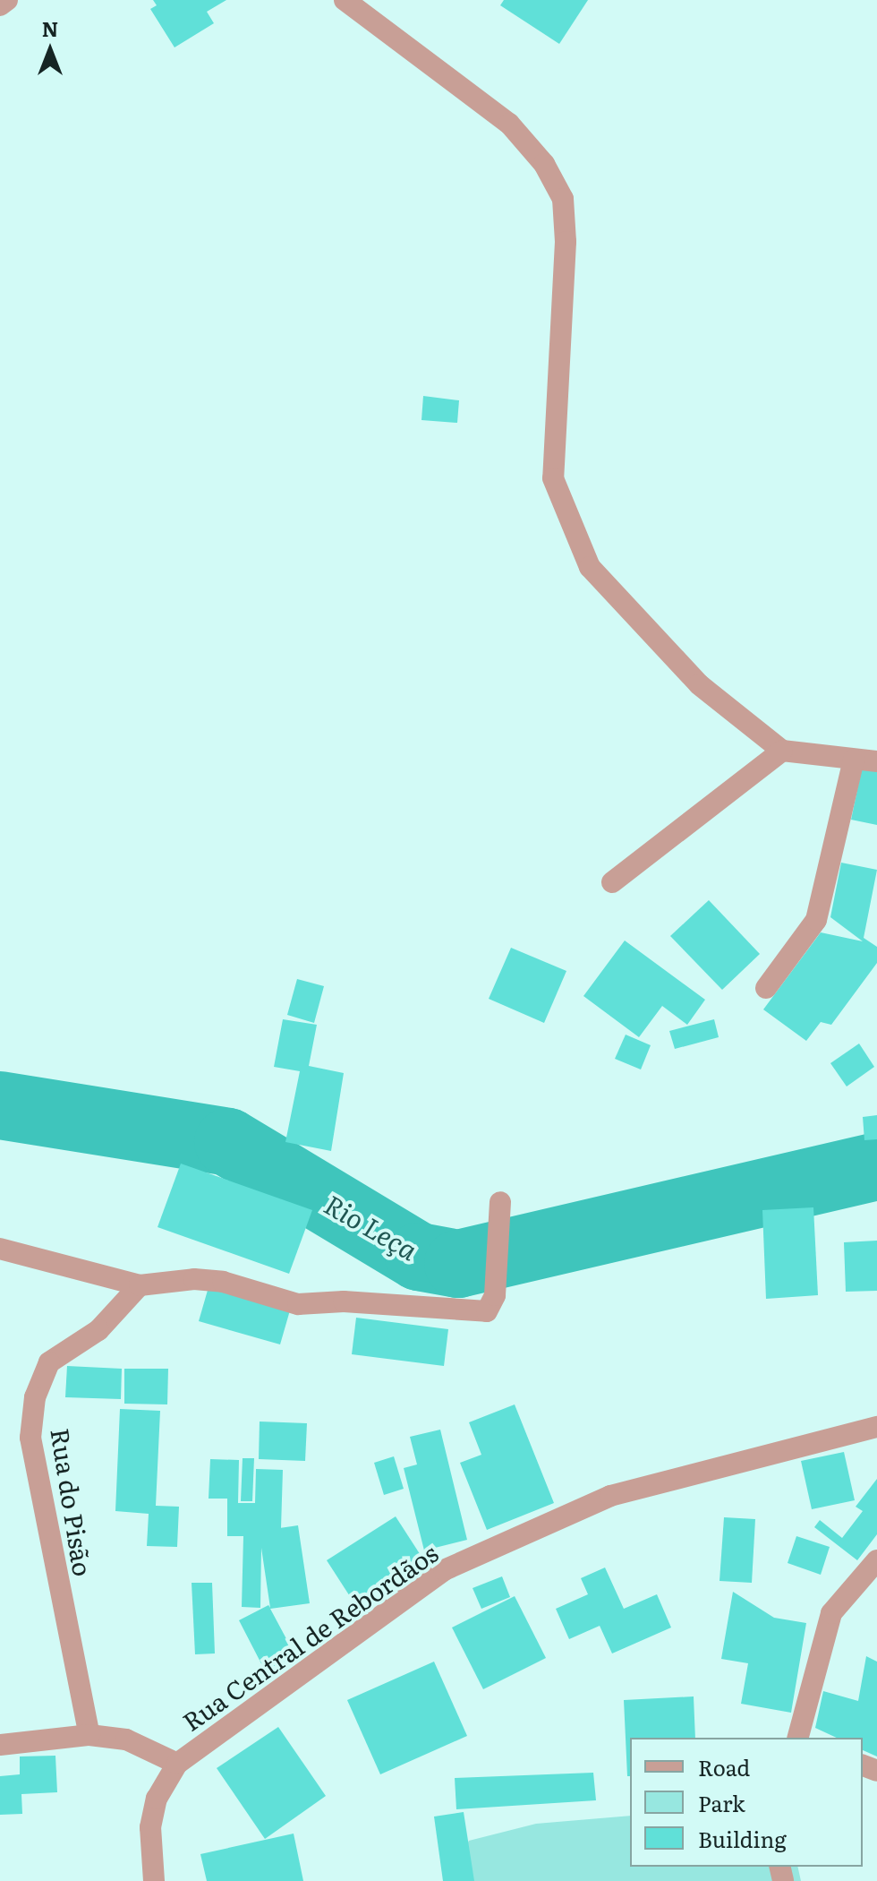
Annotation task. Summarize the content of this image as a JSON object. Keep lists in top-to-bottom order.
{
  "streets": {
    "street": ["Rua do Pisão", "Rua Central de Rebordãos"]
  },
  "water": ["Rio Leça"],
  "legend": ["Road", "Park", "Building"],
  "north": "top"
}
